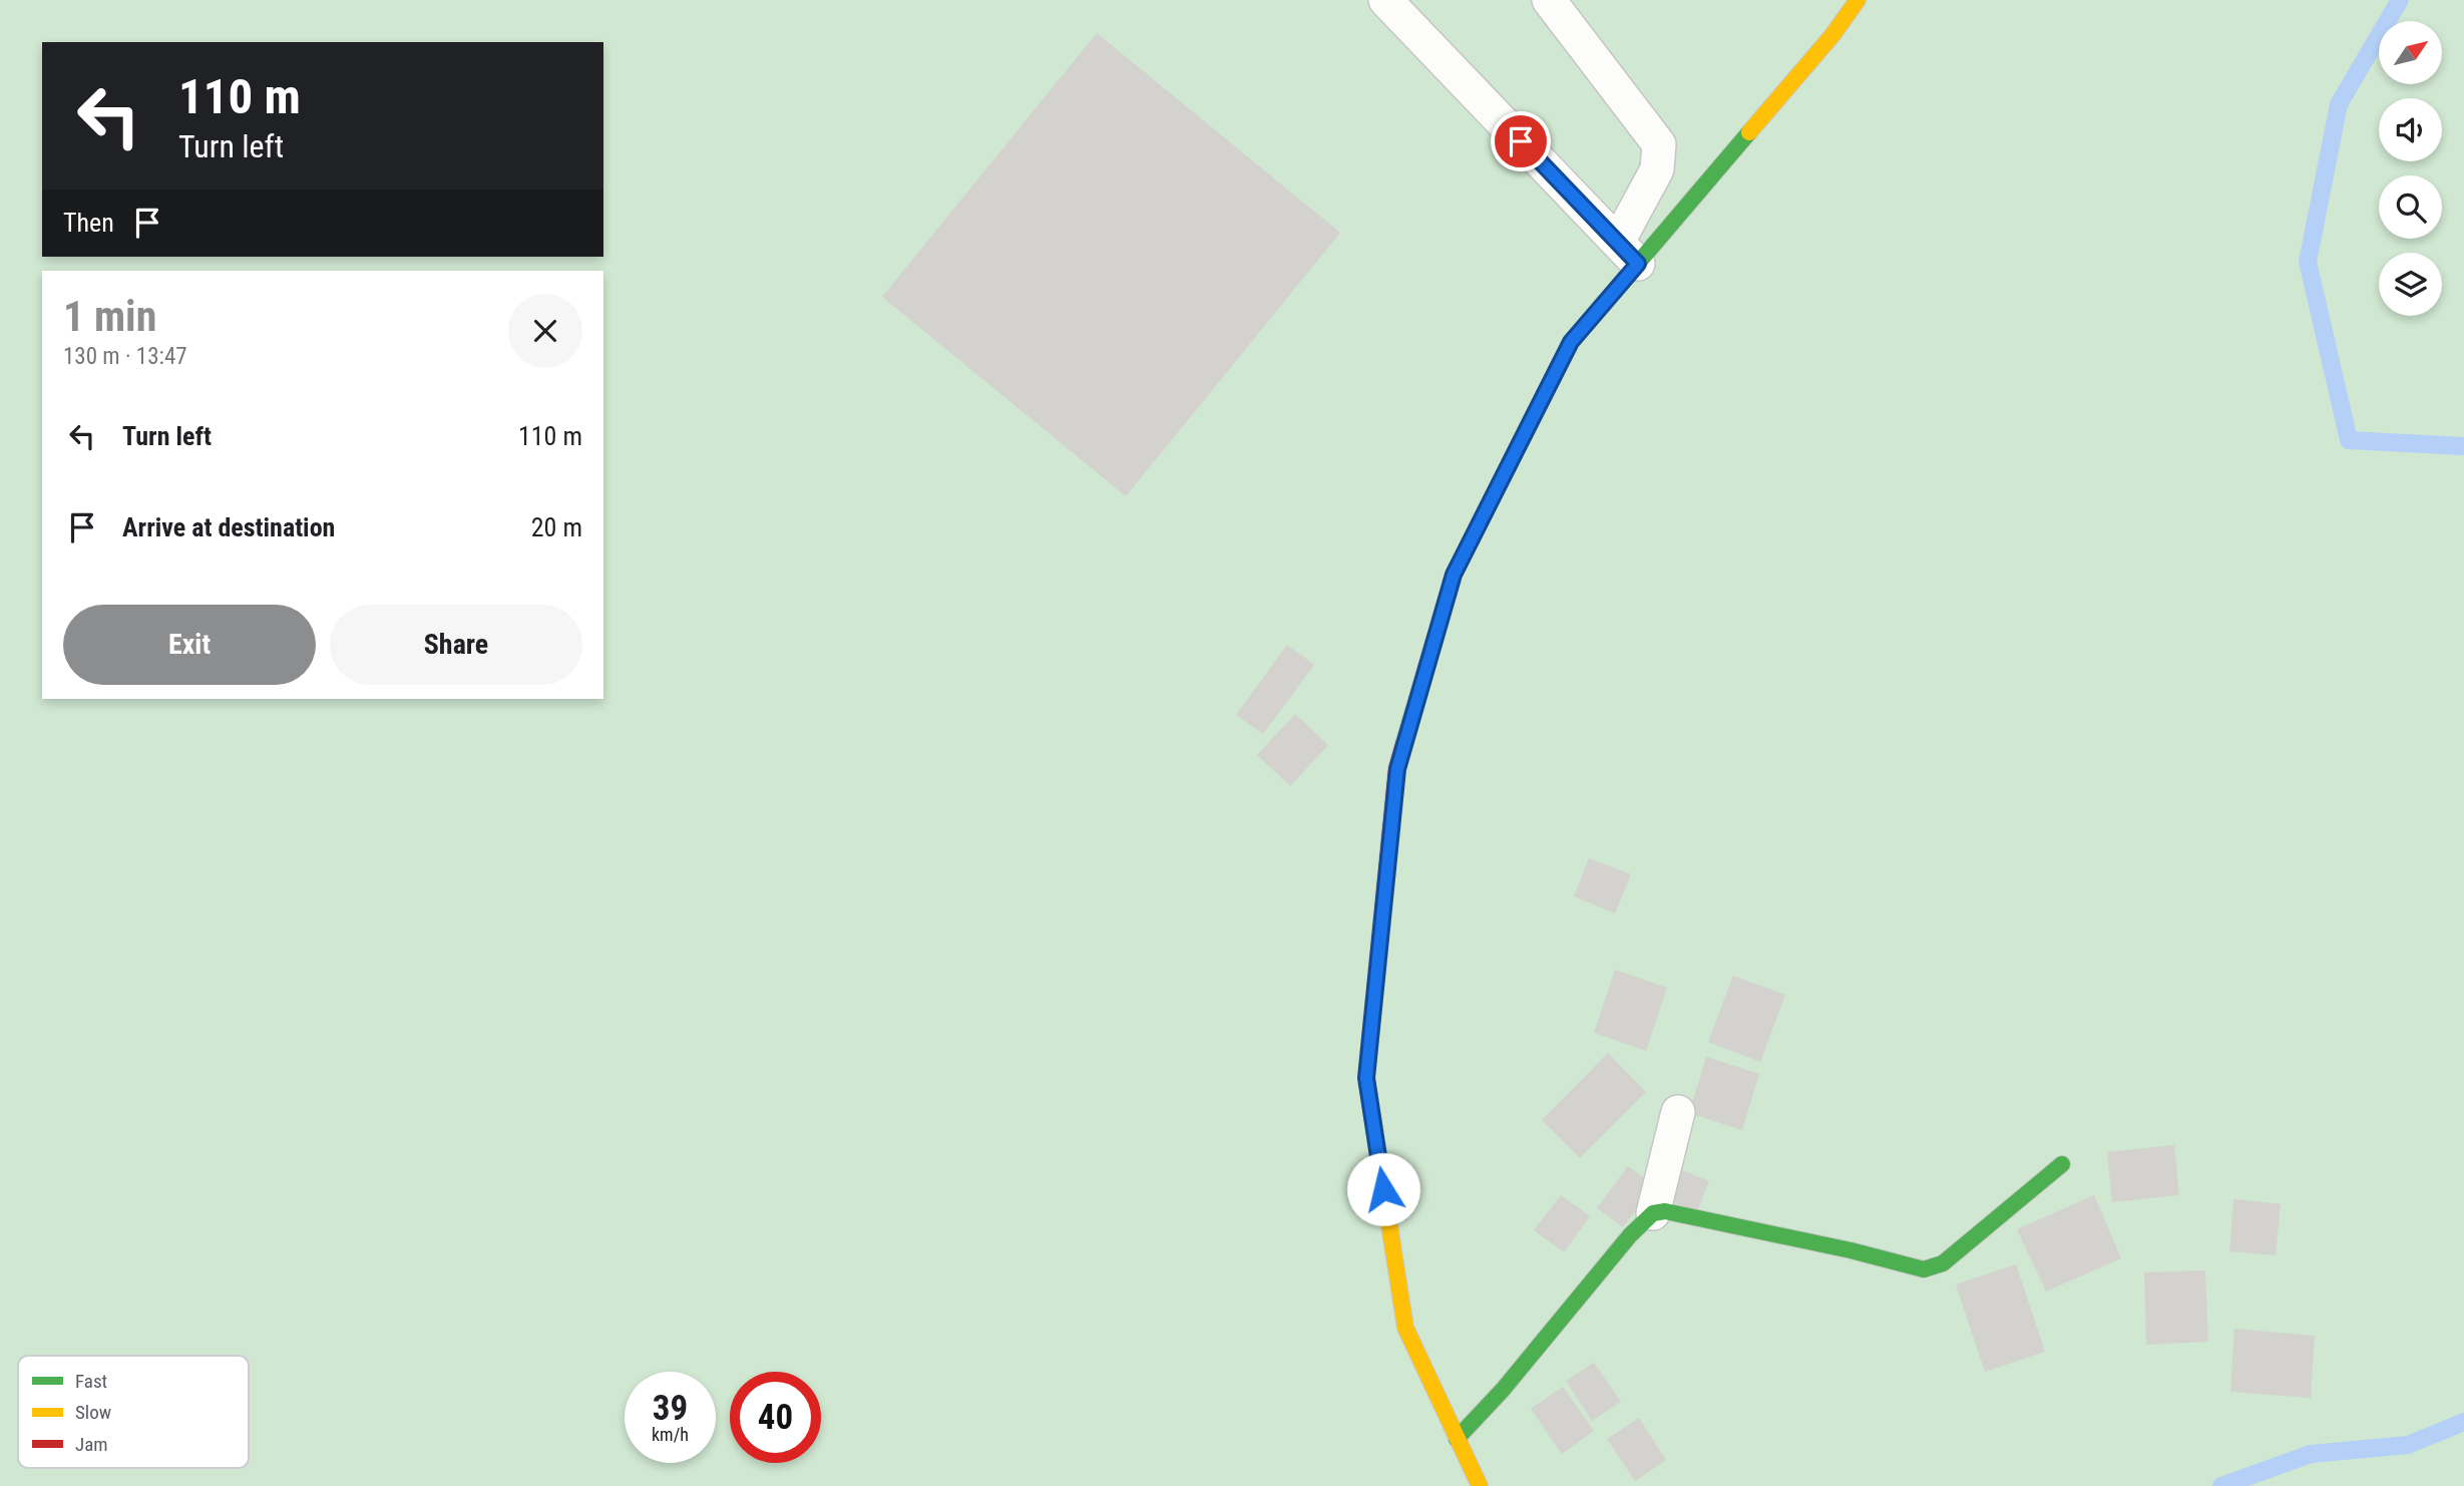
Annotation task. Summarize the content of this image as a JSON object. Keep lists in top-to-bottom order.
{
  "legend": ["Fast", "Slow", "Jam"],
  "north": "top right",
  "page": {
    "turn": ["110 m", "Turn left"],
    "then": "Then",
    "heading": ["1 min", "130 m · 13:47"],
    "list": [
      {
        "name": "Turn left",
        "value": "110 m"
      },
      {
        "name": "Arrive at destination",
        "value": "20 m"
      }
    ],
    "buttons": ["Exit", "Share"],
    "speed": "39 km/h",
    "limit": "40"
  }
}
